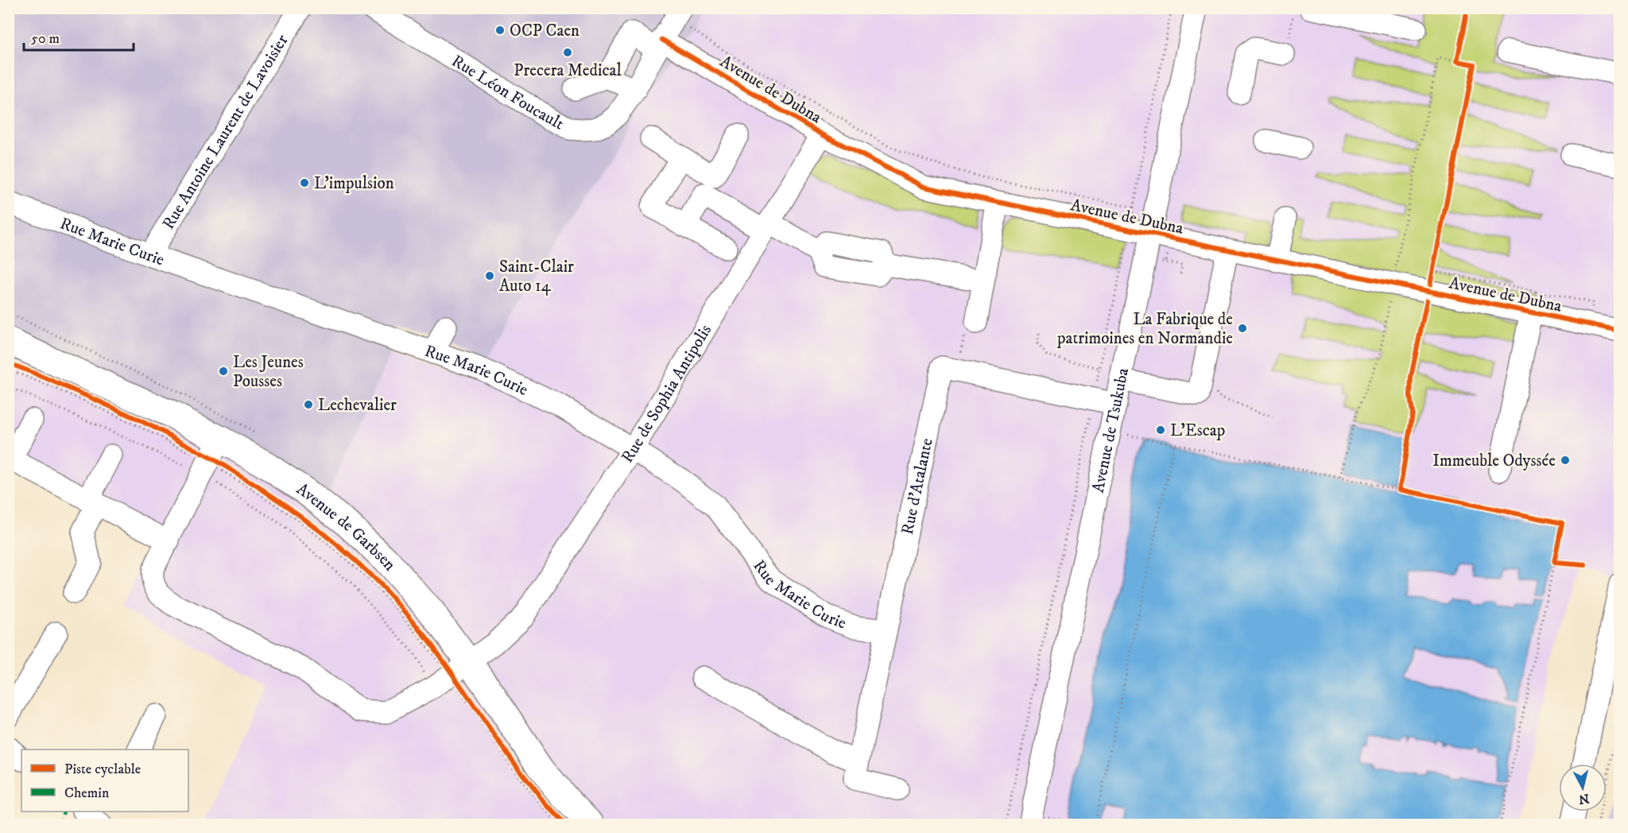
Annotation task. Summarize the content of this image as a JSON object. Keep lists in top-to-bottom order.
{
  "streets": {
    "main road": ["Avenue de Garbsen"],
    "street": [
      "Avenue de Dubna",
      "Rue Léon Foucault",
      "Rue Antoine Laurent de Lavoisier",
      "Rue Marie Curie",
      "Rue de Sophia Antipolis",
      "Avenue de Tsukuba",
      "Rue d'Atalante"
    ]
  },
  "crossings": [
    ["Avenue de Dubna", "Rue Léon Foucault"],
    ["Avenue de Dubna", "Rue de Sophia Antipolis"],
    ["Avenue de Dubna", "Avenue de Tsukuba"],
    ["Rue Antoine Laurent de Lavoisier", "Rue Marie Curie"],
    ["Rue Marie Curie", "Rue de Sophia Antipolis"],
    ["Rue Marie Curie", "Rue d'Atalante"],
    ["Rue de Sophia Antipolis", "Avenue de Garbsen"],
    ["Avenue de Tsukuba", "Rue d'Atalante"]
  ],
  "places": [
    "OCP Caen",
    "Precera Medical",
    "L'impulsion",
    "Saint-Clair Auto 14",
    "La Fabrique de patrimoines en Normandie",
    "Les Jeunes Pousses",
    "Lechevalier",
    "L'Escap",
    "Immeuble Odyssée"
  ],
  "legend": ["Piste cyclable", "Chemin"],
  "scale_bar": "50 m",
  "north": "bottom"
}
